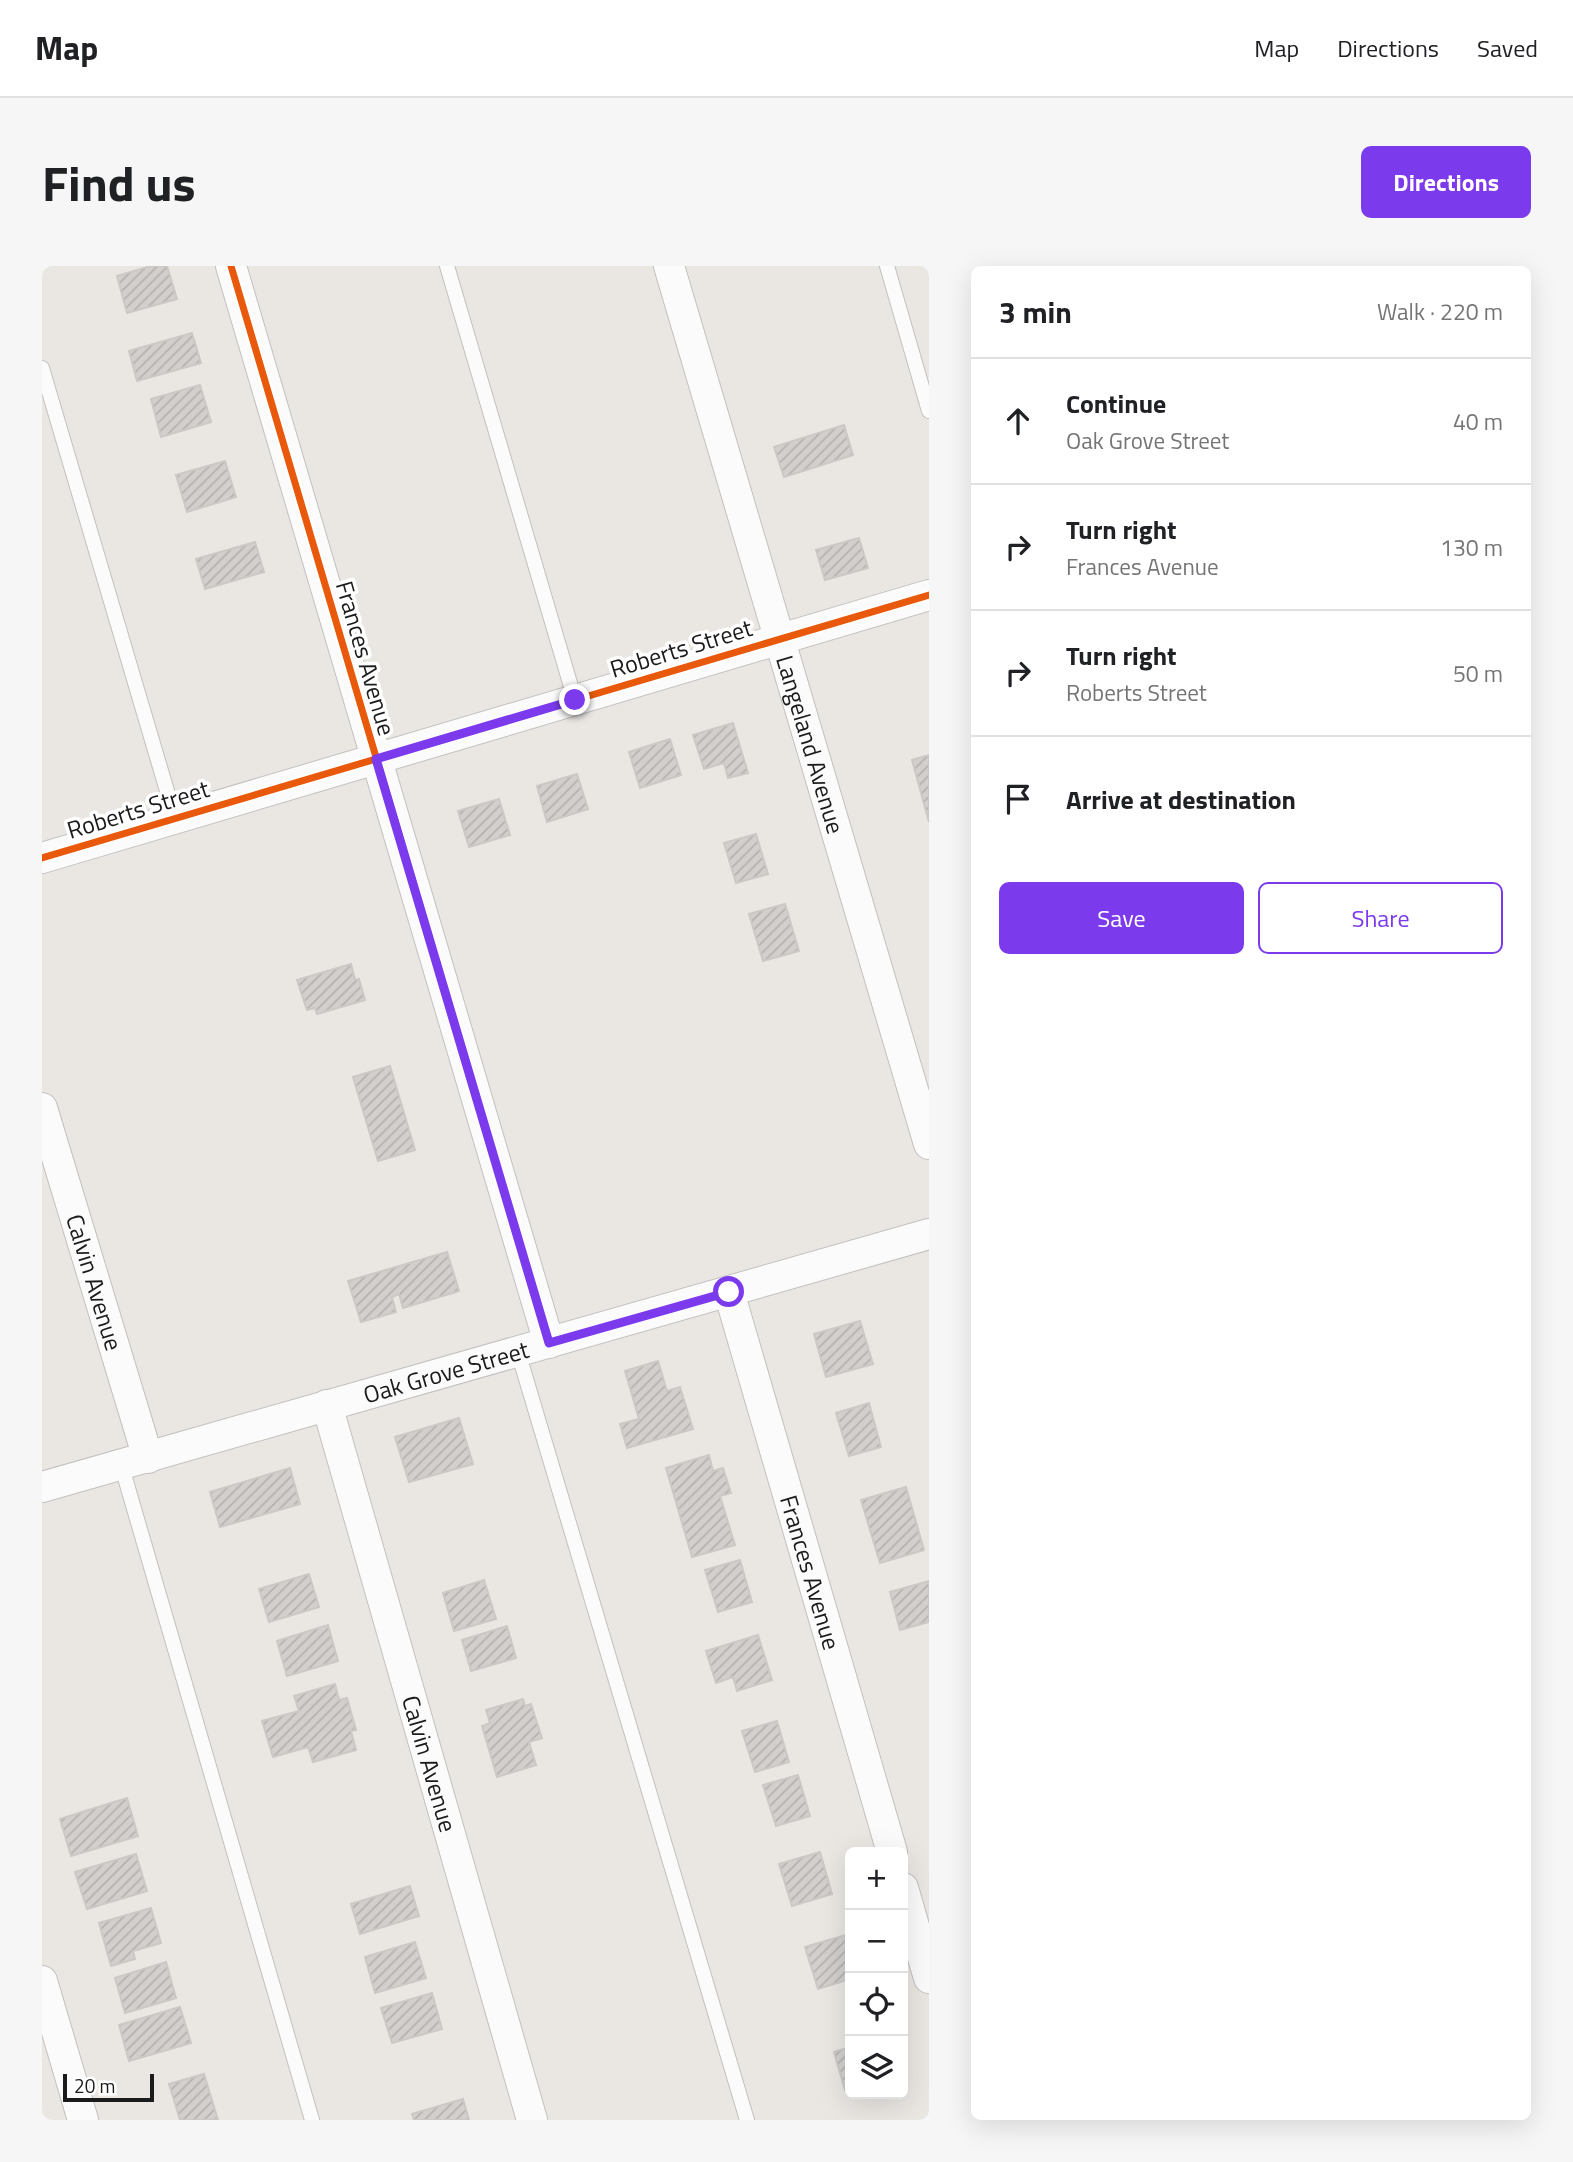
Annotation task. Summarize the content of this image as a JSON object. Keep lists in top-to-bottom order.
{
  "streets": {
    "street": [
      "Roberts Street",
      "Frances Avenue",
      "Langeland Avenue",
      "Calvin Avenue",
      "Oak Grove Street"
    ]
  },
  "crossings": [
    ["Roberts Street", "Frances Avenue"],
    ["Roberts Street", "Langeland Avenue"],
    ["Frances Avenue", "Oak Grove Street"],
    ["Calvin Avenue", "Oak Grove Street"]
  ],
  "scale_bar": "20 m",
  "page": {
    "header": "Map",
    "nav": ["Map", "Directions", "Saved"],
    "title": "Find us",
    "buttons": [
      "Directions",
      ["Save", "Share"]
    ],
    "heading": ["3 min", "Walk · 220 m"],
    "list": [
      ["Continue", "Oak Grove Street", "40 m"],
      ["Turn right", "Frances Avenue", "130 m"],
      ["Turn right", "Roberts Street", "50 m"],
      "Arrive at destination"
    ],
    "map_buttons": ["+", "−"],
    "scale": "20 m"
  }
}
